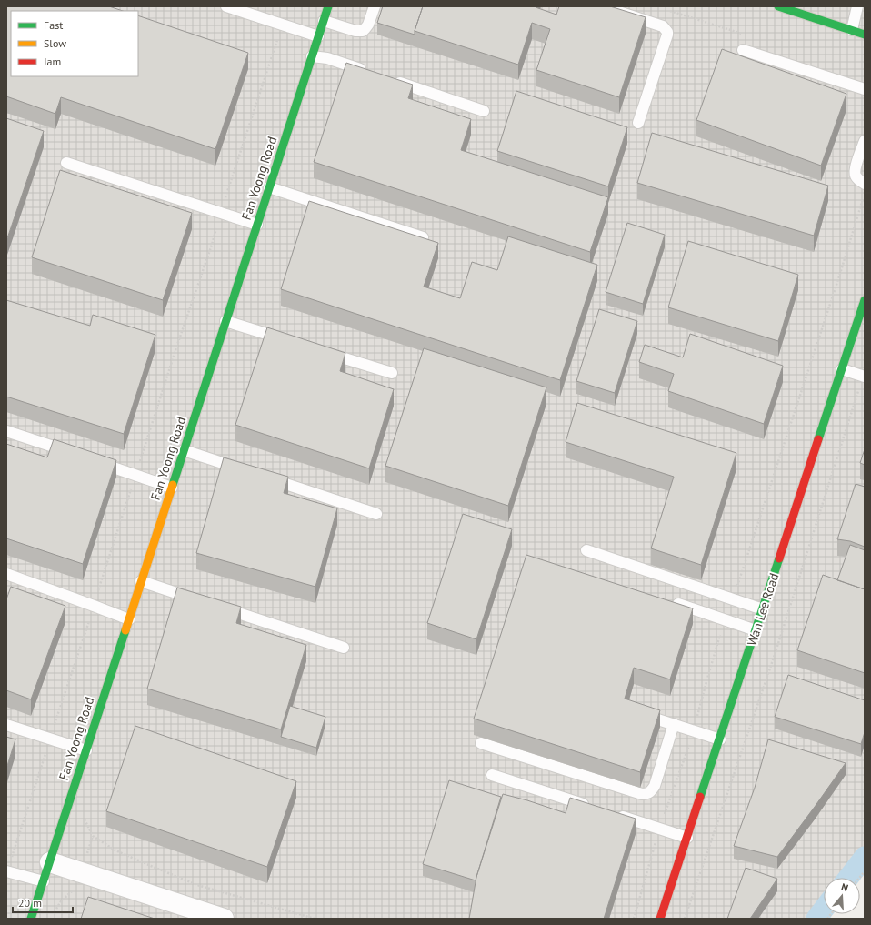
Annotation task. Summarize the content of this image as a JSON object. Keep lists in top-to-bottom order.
{
  "streets": {
    "street": ["Fan Yoong Road", "Wan Lee Road"]
  },
  "legend": ["Fast", "Slow", "Jam"],
  "scale_bar": "20 m",
  "north": "top"
}
